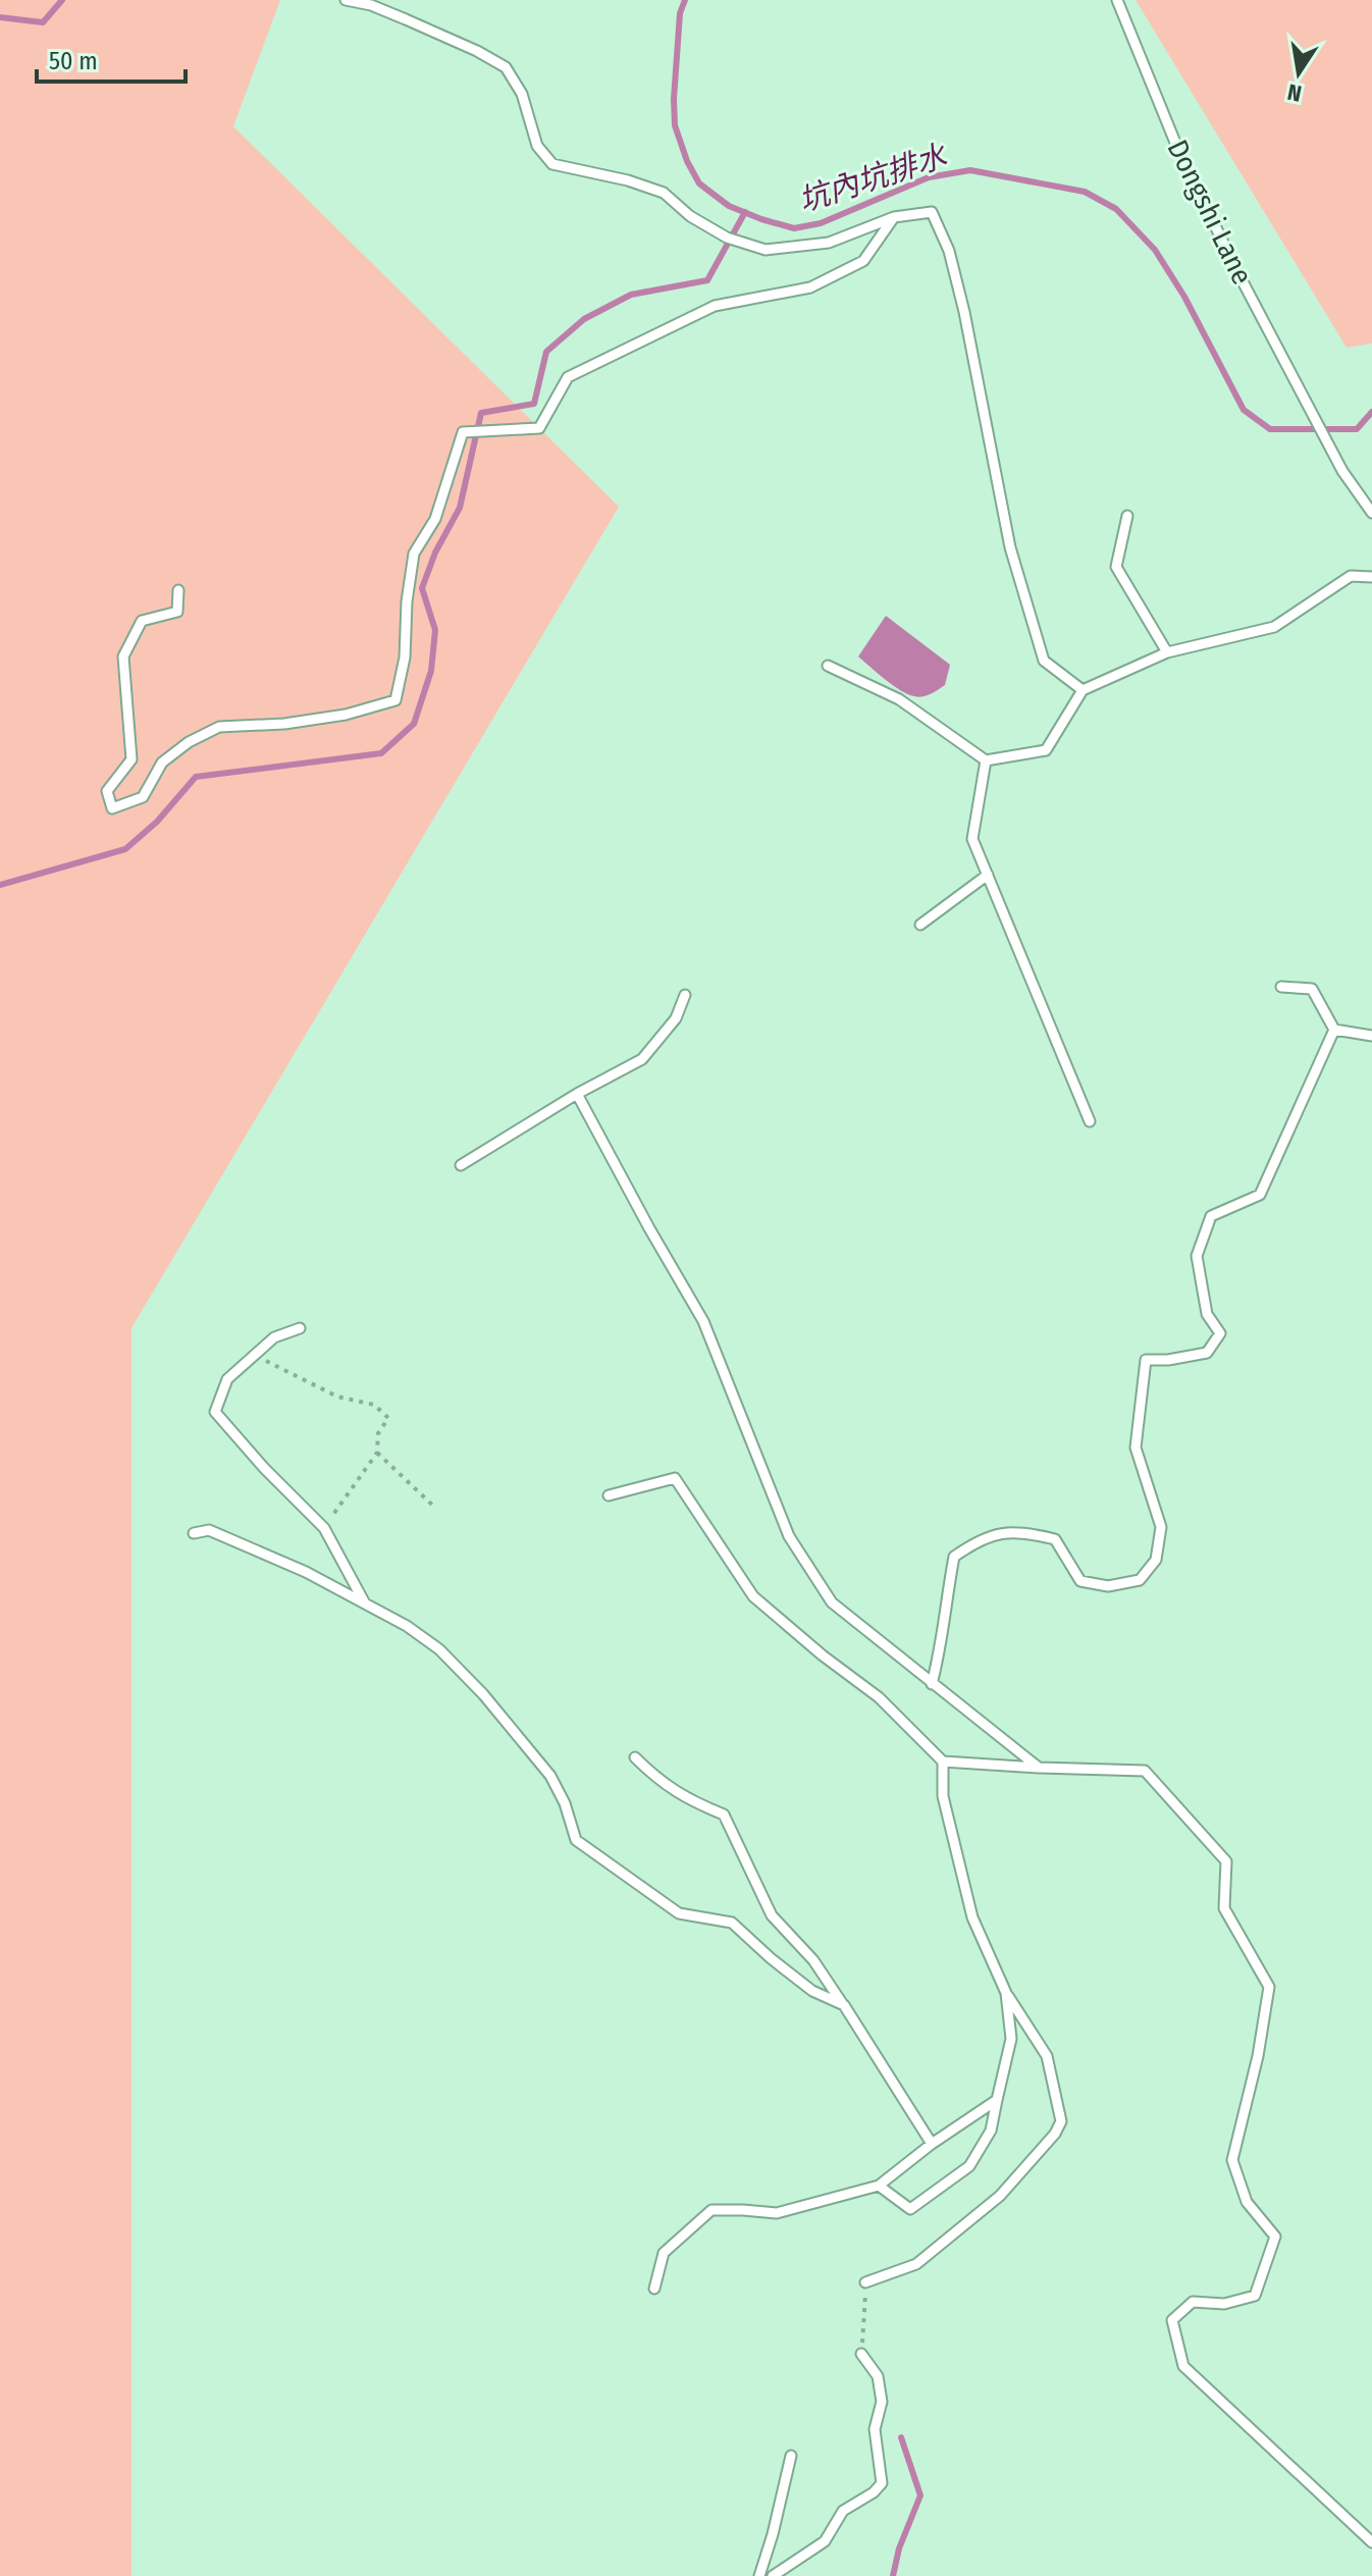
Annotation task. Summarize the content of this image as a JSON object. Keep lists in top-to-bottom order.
{
  "streets": {
    "lane": ["Dongshi Lane"]
  },
  "water": ["坑內坑排水"],
  "scale_bar": "50 m",
  "north": "bottom"
}
